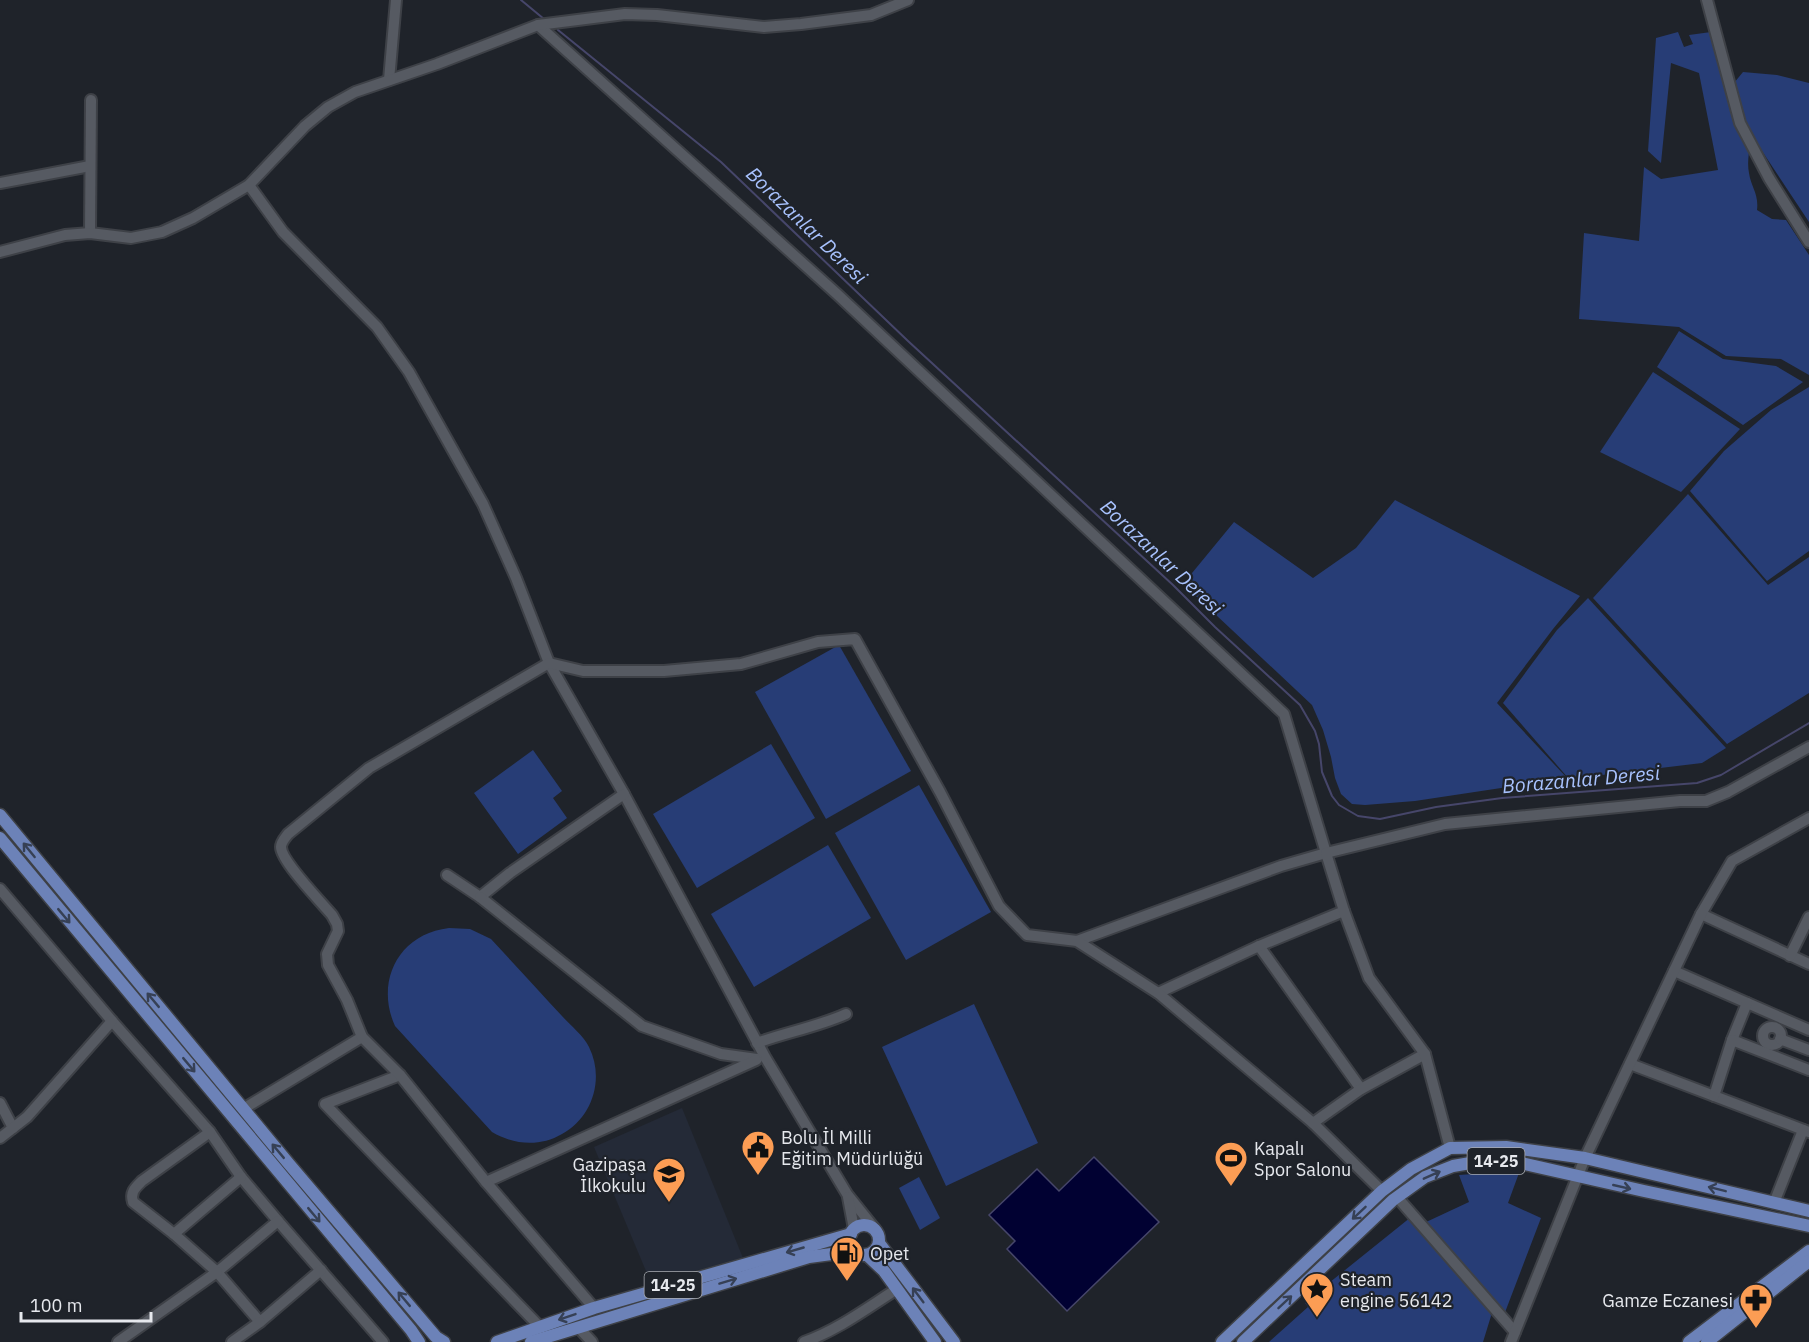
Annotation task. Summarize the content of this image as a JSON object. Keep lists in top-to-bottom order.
{
  "streets": {
    "main road": ["14-25"]
  },
  "water": ["Borazanlar Deresi"],
  "places": {
    "public building": ["Bolu İl Milli Eğitim Müdürlüğü"],
    "sports": ["Kapalı Spor Salonu"],
    "school or university": ["Gazipaşa İlkokulu"],
    "fuel station": ["Opet"],
    "place": ["Steam engine 56142"],
    "pharmacy": ["Gamze Eczanesi"]
  },
  "scale_bar": "100 m"
}
